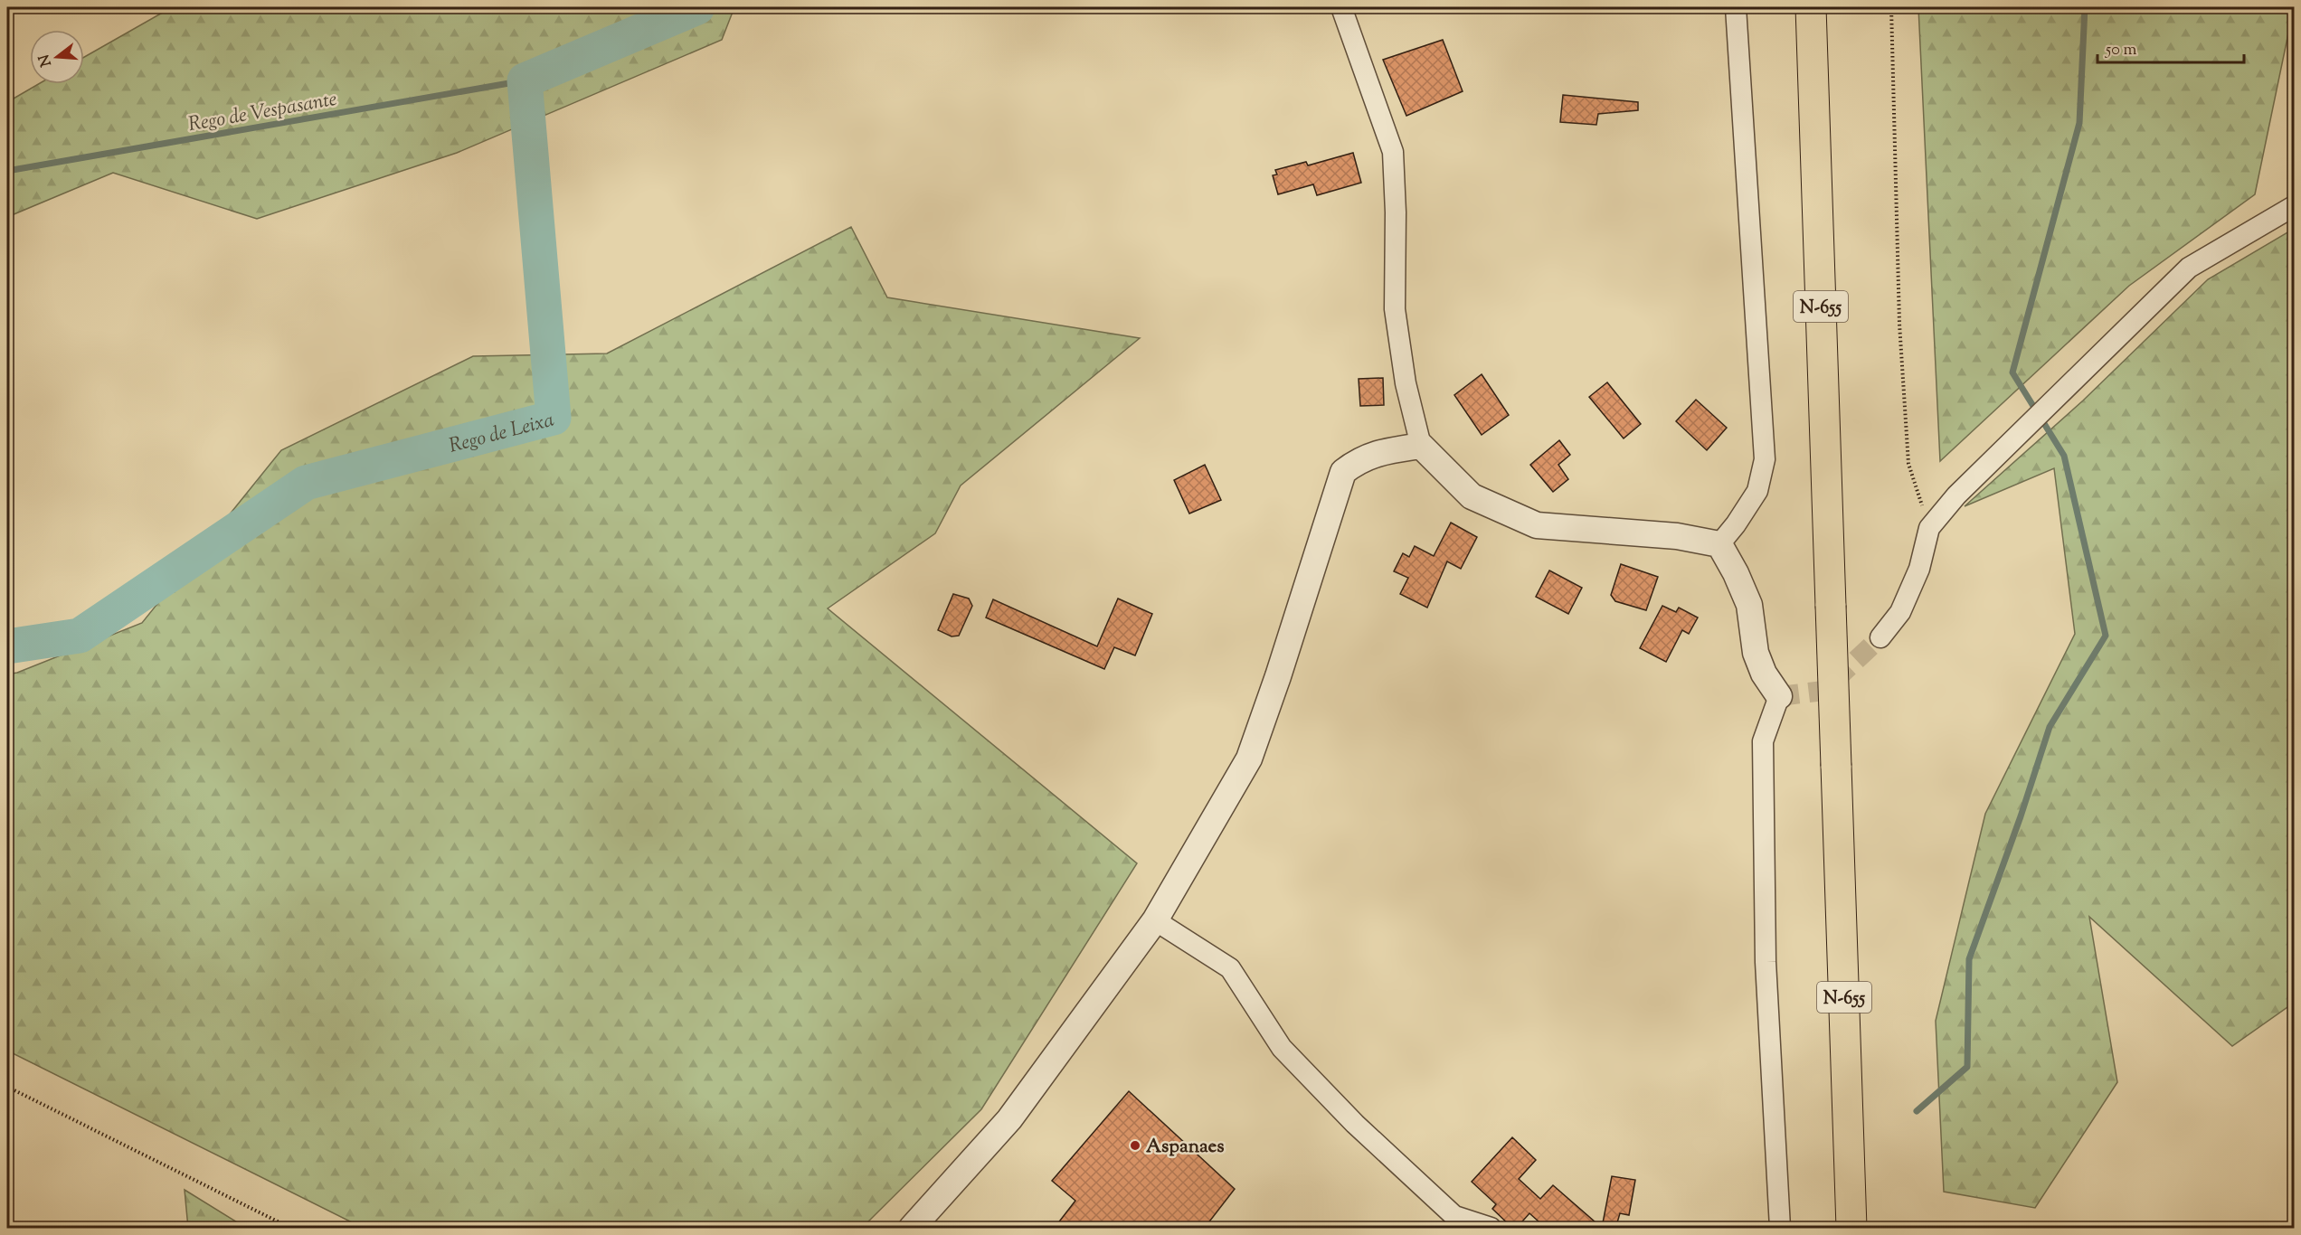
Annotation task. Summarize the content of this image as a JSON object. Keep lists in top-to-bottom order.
{
  "streets": {
    "highway": ["N-655"]
  },
  "water": ["Rego de Vespasante", "Rego de Leixa"],
  "places": ["Aspanaes"],
  "scale_bar": "50 m",
  "north": "left"
}
